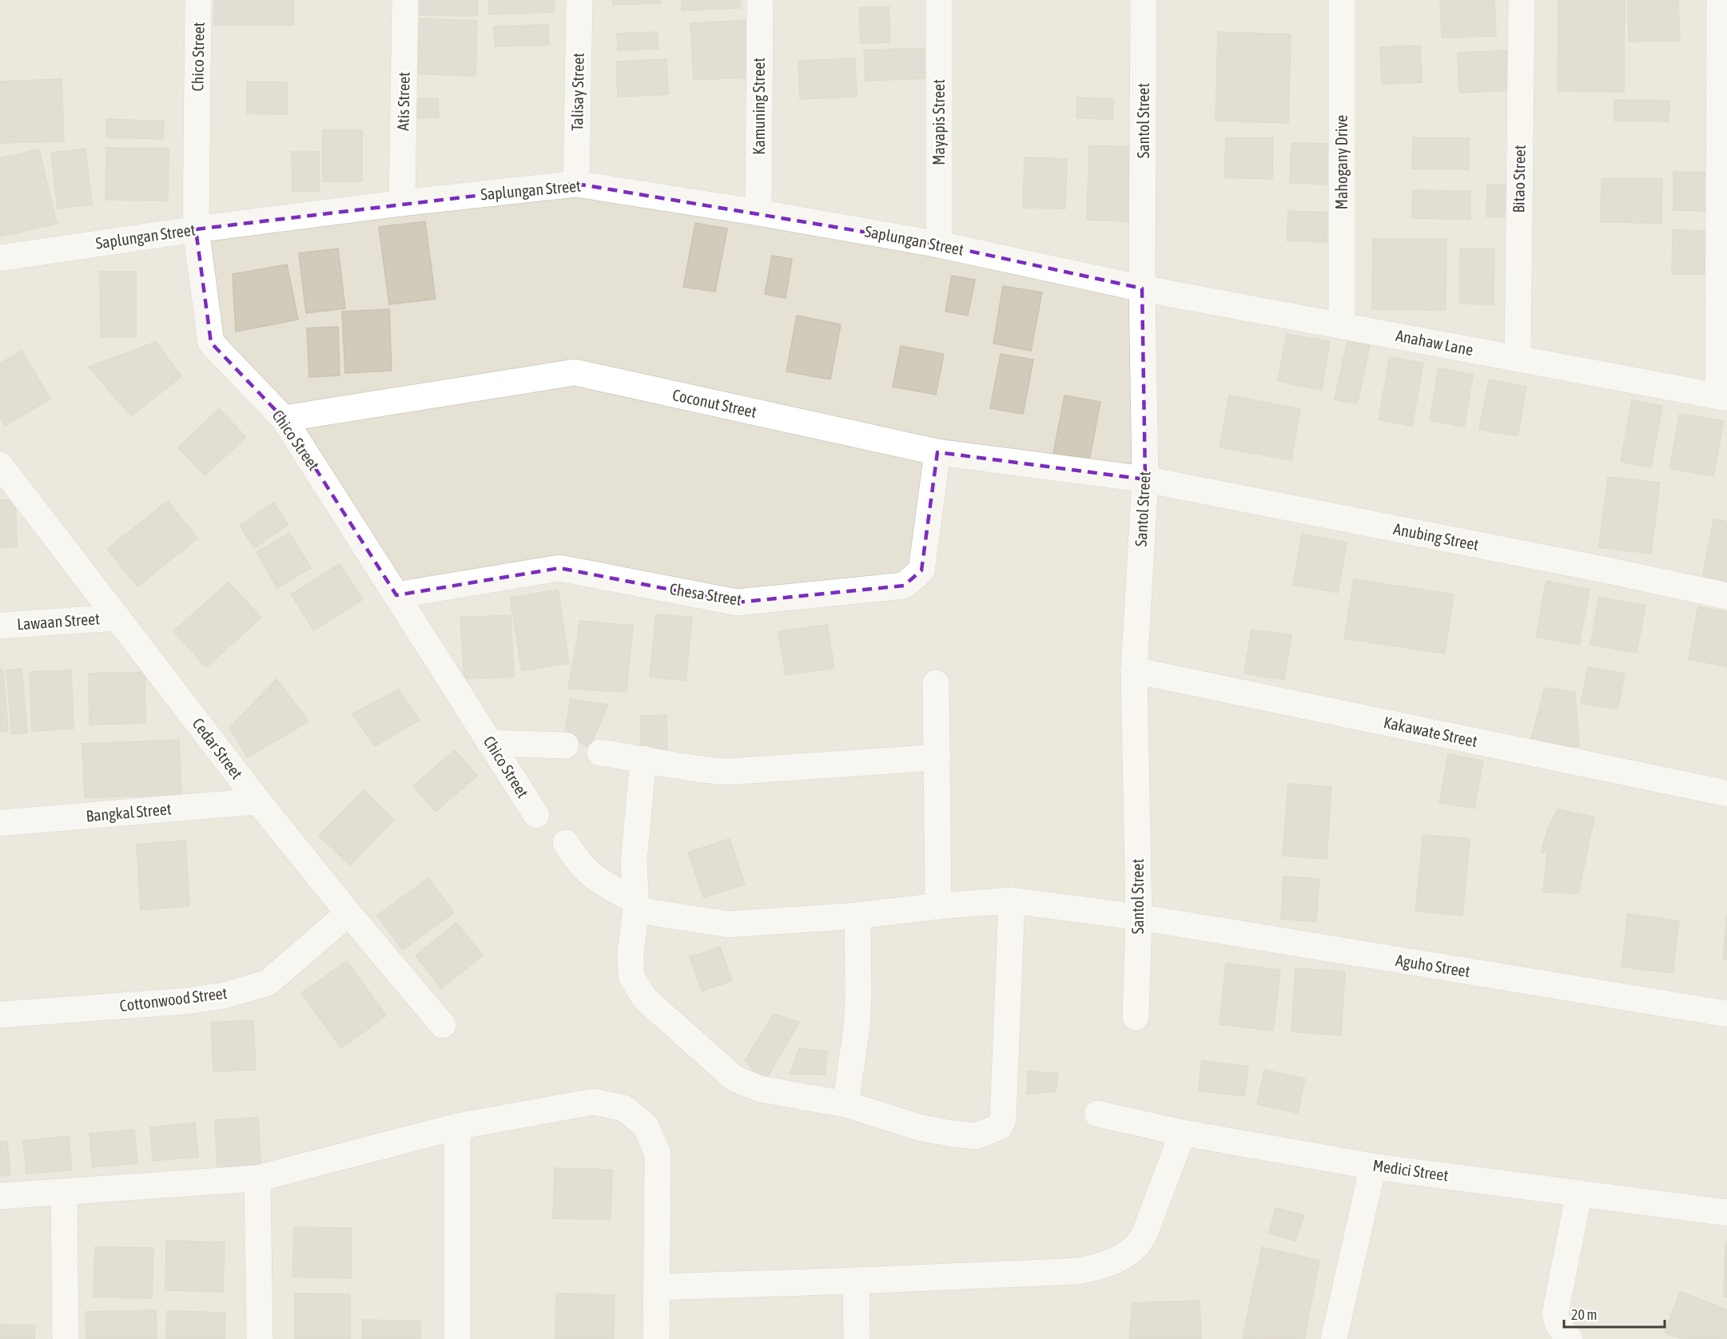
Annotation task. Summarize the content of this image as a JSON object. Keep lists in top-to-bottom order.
{
  "streets": {
    "street": [
      "Chico Street",
      "Talisay Street",
      "Atis Street",
      "Kamuning Street",
      "Santol Street",
      "Mayapis Street",
      "Mahogany Drive",
      "Bitao Street",
      "Saplungan Street",
      "Anahaw Lane",
      "Coconut Street",
      "Anubing Street",
      "Chesa Street",
      "Lawaan Street",
      "Kakawate Street",
      "Cedar Street",
      "Bangkal Street",
      "Aguho Street",
      "Cottonwood Street",
      "Medici Street"
    ]
  },
  "crossings": [
    ["Chico Street", "Saplungan Street"],
    ["Chico Street", "Coconut Street"],
    ["Chico Street", "Chesa Street"],
    ["Talisay Street", "Saplungan Street"],
    ["Atis Street", "Saplungan Street"],
    ["Kamuning Street", "Saplungan Street"],
    ["Santol Street", "Saplungan Street"],
    ["Santol Street", "Anahaw Lane"],
    ["Santol Street", "Coconut Street"],
    ["Santol Street", "Anubing Street"],
    ["Santol Street", "Kakawate Street"],
    ["Santol Street", "Aguho Street"],
    ["Mayapis Street", "Saplungan Street"],
    ["Mahogany Drive", "Anahaw Lane"],
    ["Bitao Street", "Anahaw Lane"],
    ["Saplungan Street", "Anahaw Lane"],
    ["Coconut Street", "Anubing Street"],
    ["Coconut Street", "Chesa Street"],
    ["Lawaan Street", "Cedar Street"],
    ["Cedar Street", "Bangkal Street"],
    ["Cedar Street", "Cottonwood Street"]
  ],
  "scale_bar": "20 m"
}
